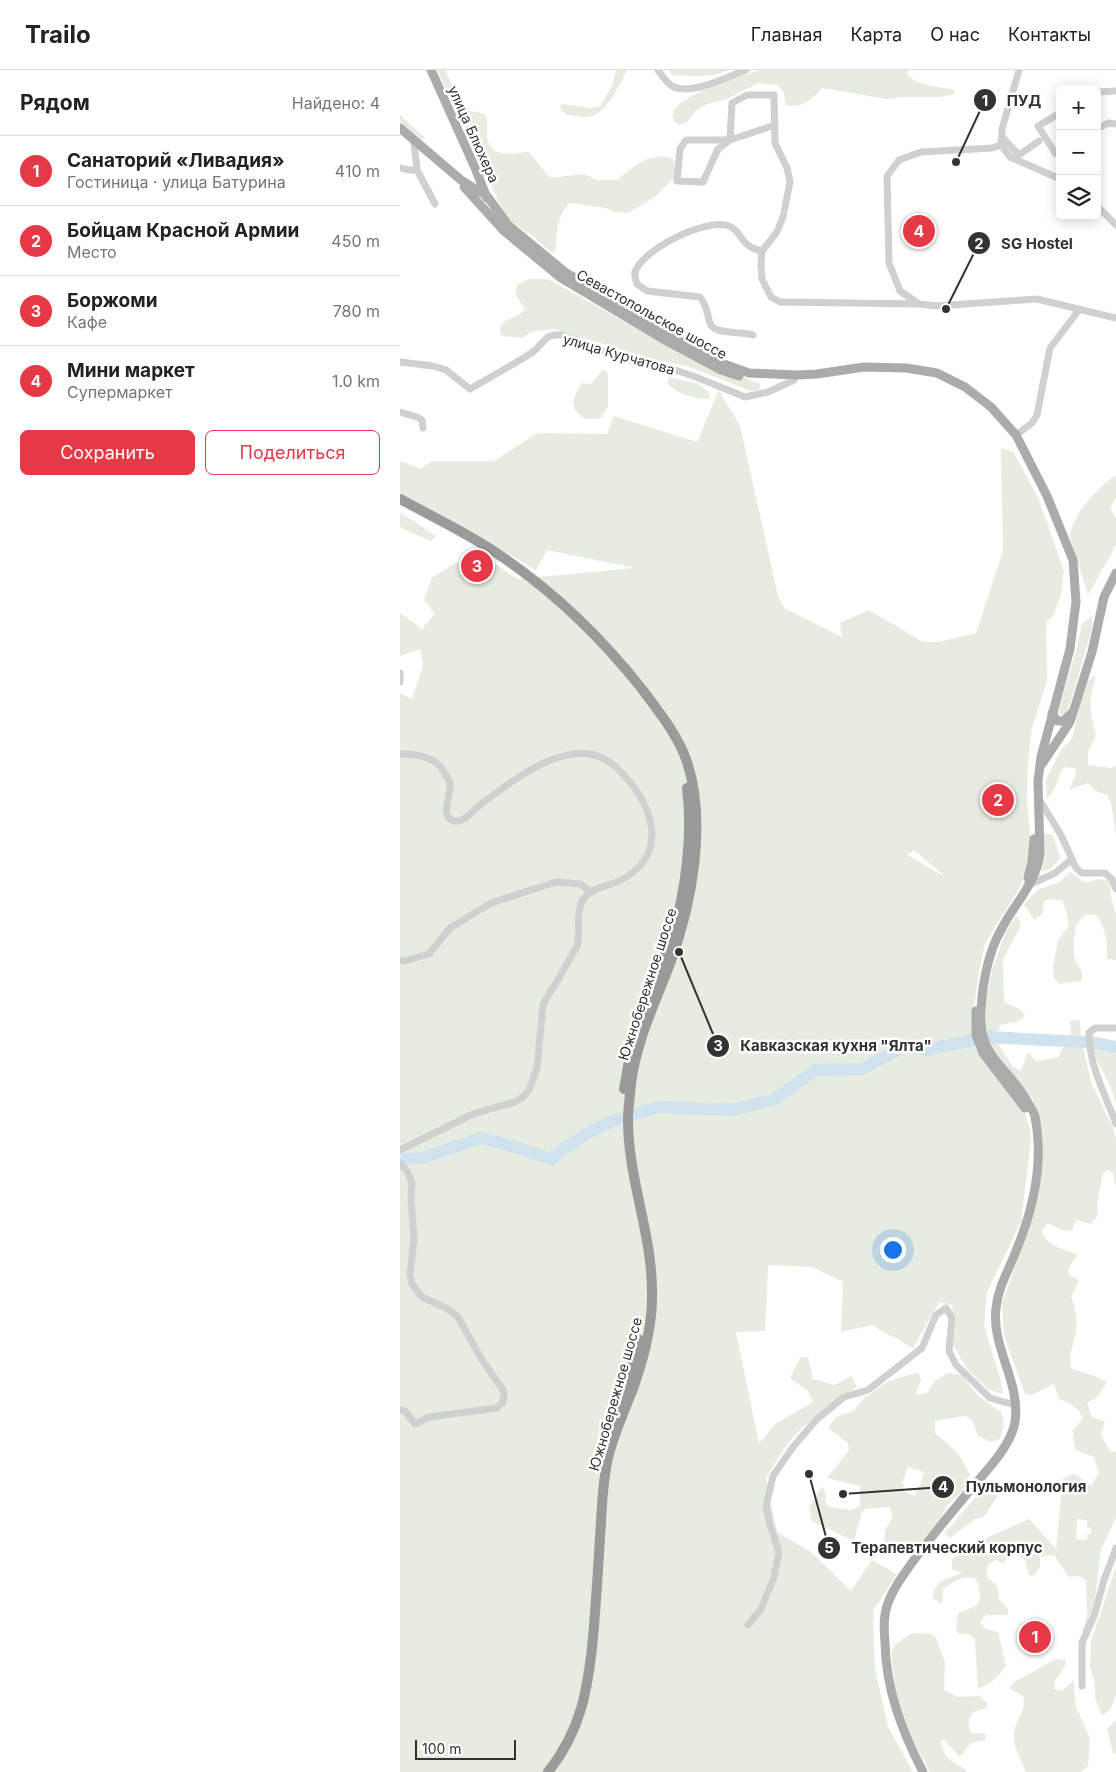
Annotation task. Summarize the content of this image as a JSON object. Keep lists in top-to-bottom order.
{
  "streets": {
    "highway": ["Южнобережное шоссе"],
    "main road": ["улица Блюхера", "Севастопольское шоссе"],
    "street": ["улица Курчатова"]
  },
  "crossings": [
    ["улица Блюхера", "Севастопольское шоссе"],
    ["Севастопольское шоссе", "улица Курчатова"]
  ],
  "places": [
    "ПУД",
    "SG Hostel",
    "Кавказская кухня \"Ялта\"",
    "Терапевтический корпус",
    "Пульмонология"
  ],
  "scale_bar": "100 m",
  "page": {
    "header": "Trailo",
    "nav": [
      "Главная",
      "Карта",
      "О нас",
      "Контакты"
    ],
    "heading": ["Рядом", "Найдено: 4"],
    "map_buttons": ["+", "−"],
    "list": [
      {
        "mark": "1",
        "name": "Санаторий «Ливадия»",
        "note": "Гостиница · улица Батурина",
        "value": "410 m"
      },
      {
        "mark": "2",
        "name": "Бойцам Красной Армии",
        "note": "Место",
        "value": "450 m"
      },
      {
        "mark": "3",
        "name": "Боржоми",
        "note": "Кафе",
        "value": "780 m"
      },
      {
        "mark": "4",
        "name": "Мини маркет",
        "note": "Супермаркет",
        "value": "1.0 km"
      }
    ],
    "pins": [
      "4",
      "3",
      "2",
      "1"
    ],
    "buttons": ["Сохранить", "Поделиться"],
    "scale": "100 m"
  }
}
